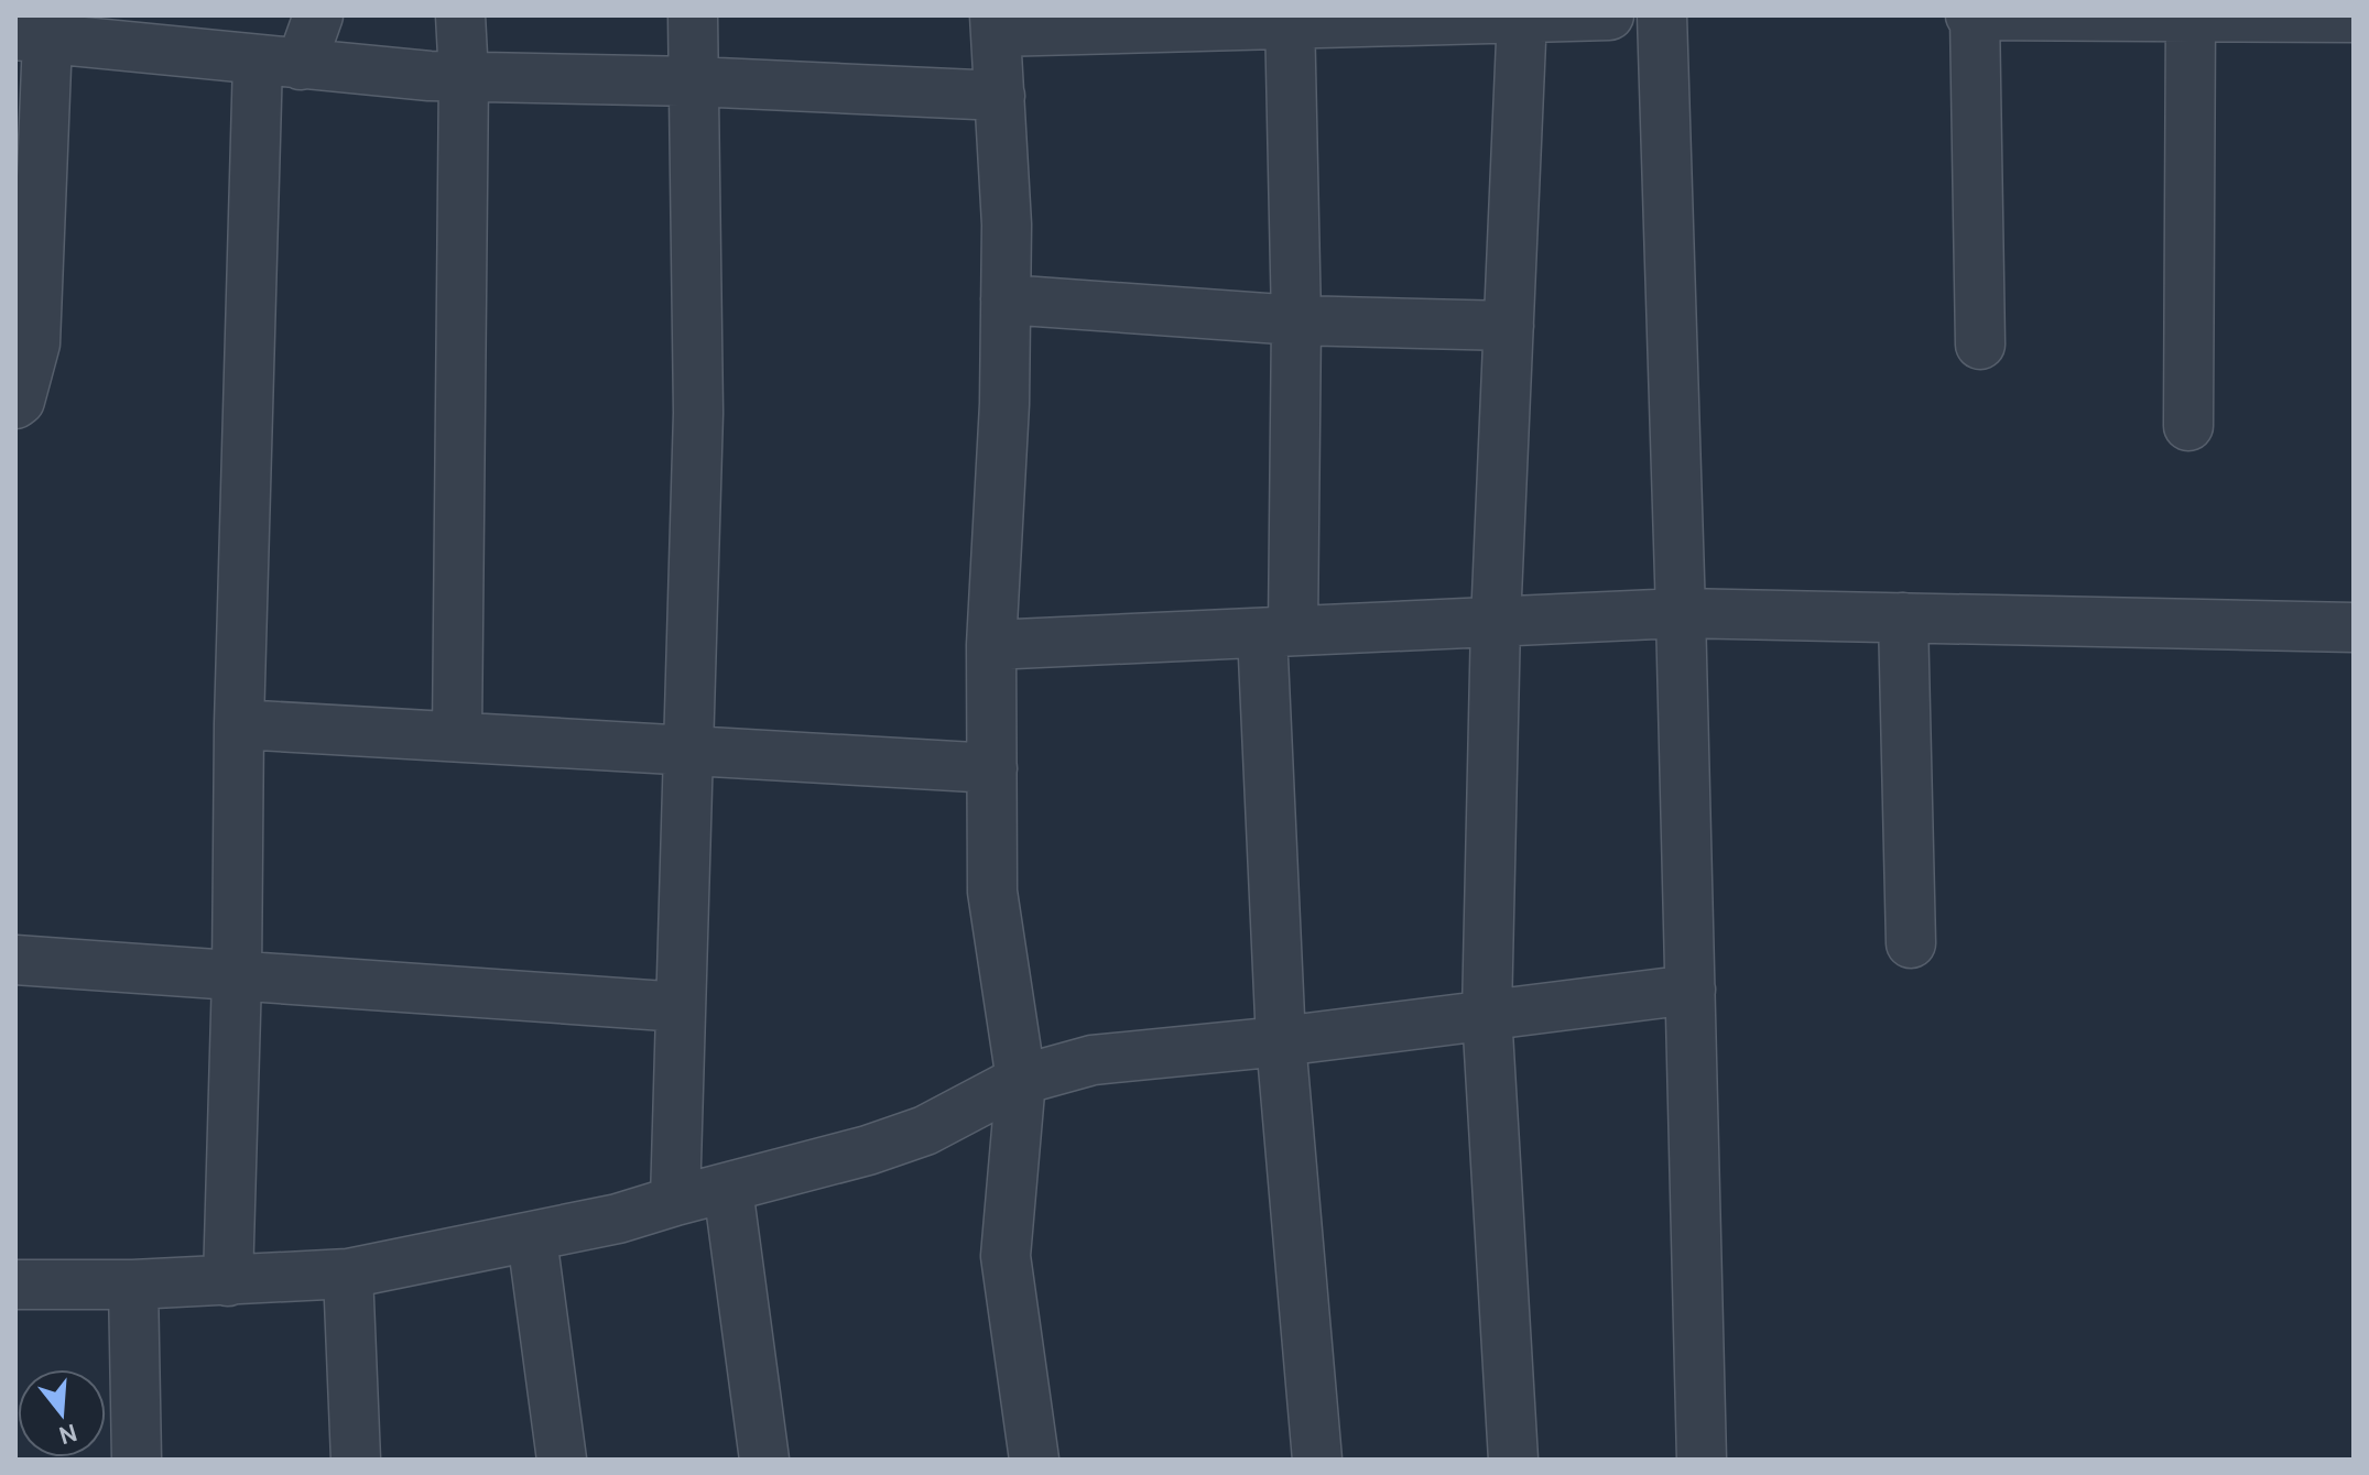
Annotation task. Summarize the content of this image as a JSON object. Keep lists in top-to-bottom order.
{
  "north": "bottom"
}
